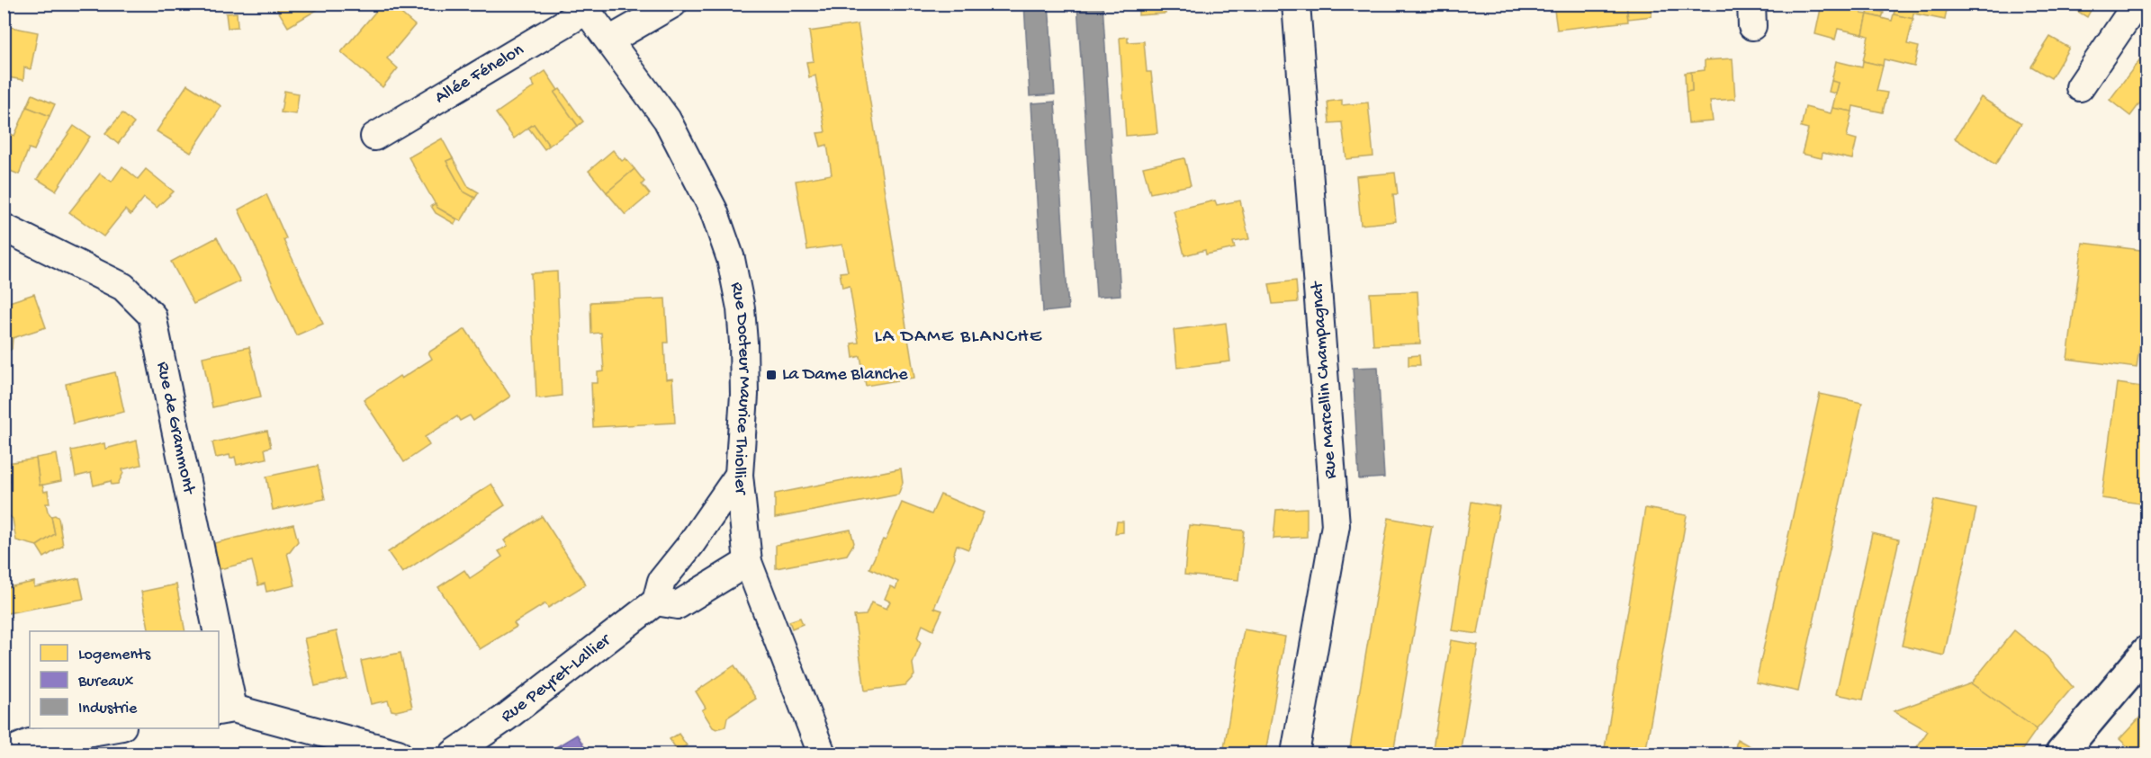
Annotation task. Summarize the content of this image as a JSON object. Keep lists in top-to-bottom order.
{
  "streets": {
    "street": [
      "Allée Fénelon",
      "Rue Marcellin Champagnat",
      "Rue Docteur Maurice Thiollier",
      "Rue de Grammont",
      "Rue Peyret-Lallier"
    ]
  },
  "crossings": [
    ["Allée Fénelon", "Rue Docteur Maurice Thiollier"]
  ],
  "districts": ["LA DAME BLANCHE"],
  "places": {
    "transit": ["La Dame Blanche"]
  },
  "legend": ["Logements", "Bureaux", "Industrie"]
}
